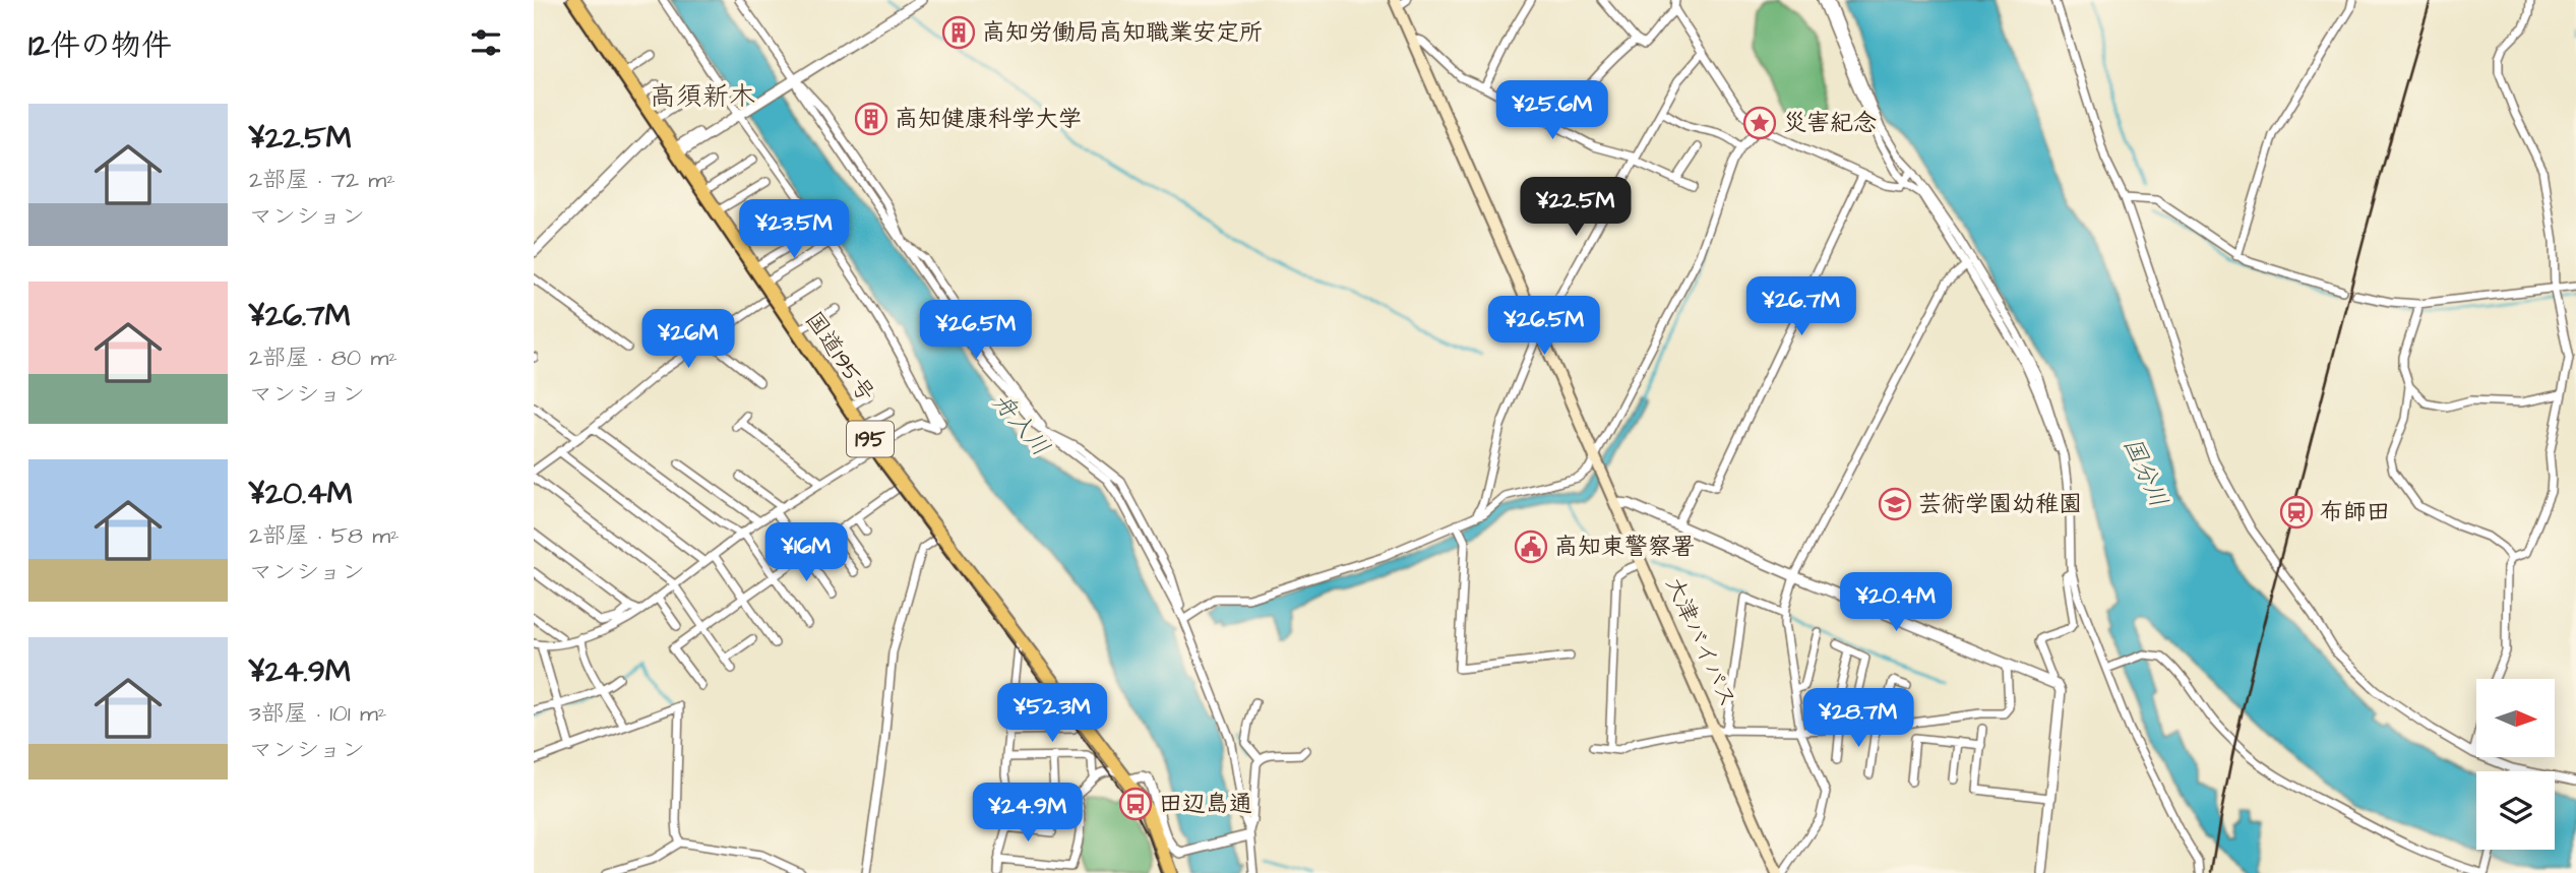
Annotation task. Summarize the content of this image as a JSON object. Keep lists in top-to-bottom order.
{
  "streets": {
    "highway": ["国道195号", "195"],
    "main road": ["大津バイパス"]
  },
  "districts": ["高須新木"],
  "water": ["舟入川", "国分川"],
  "places": {
    "building": ["高知労働局高知職業安定所", "高知健康科学大学"],
    "place": ["災害紀念"],
    "school or university": ["芸術学園幼稚園"],
    "station": ["布師田"],
    "public building": ["高知東警察署"],
    "bus stop": ["田辺島通"]
  },
  "north": "right",
  "page": {
    "heading": "12件の物件",
    "price": [
      "¥25.6M",
      "¥22.5M",
      "¥23.5M",
      "¥26.7M",
      "¥26.5M",
      "¥26.5M",
      "¥26M",
      "¥16M",
      "¥20.4M",
      "¥52.3M",
      "¥28.7M",
      "¥24.9M"
    ],
    "list": [
      {
        "name": "¥22.5M",
        "note": "2部屋 · 72 m² · マンション"
      },
      {
        "name": "¥26.7M",
        "note": "2部屋 · 80 m² · マンション"
      },
      {
        "name": "¥20.4M",
        "note": "2部屋 · 58 m² · マンション"
      },
      {
        "name": "¥24.9M",
        "note": "3部屋 · 101 m² · マンション"
      }
    ]
  }
}
